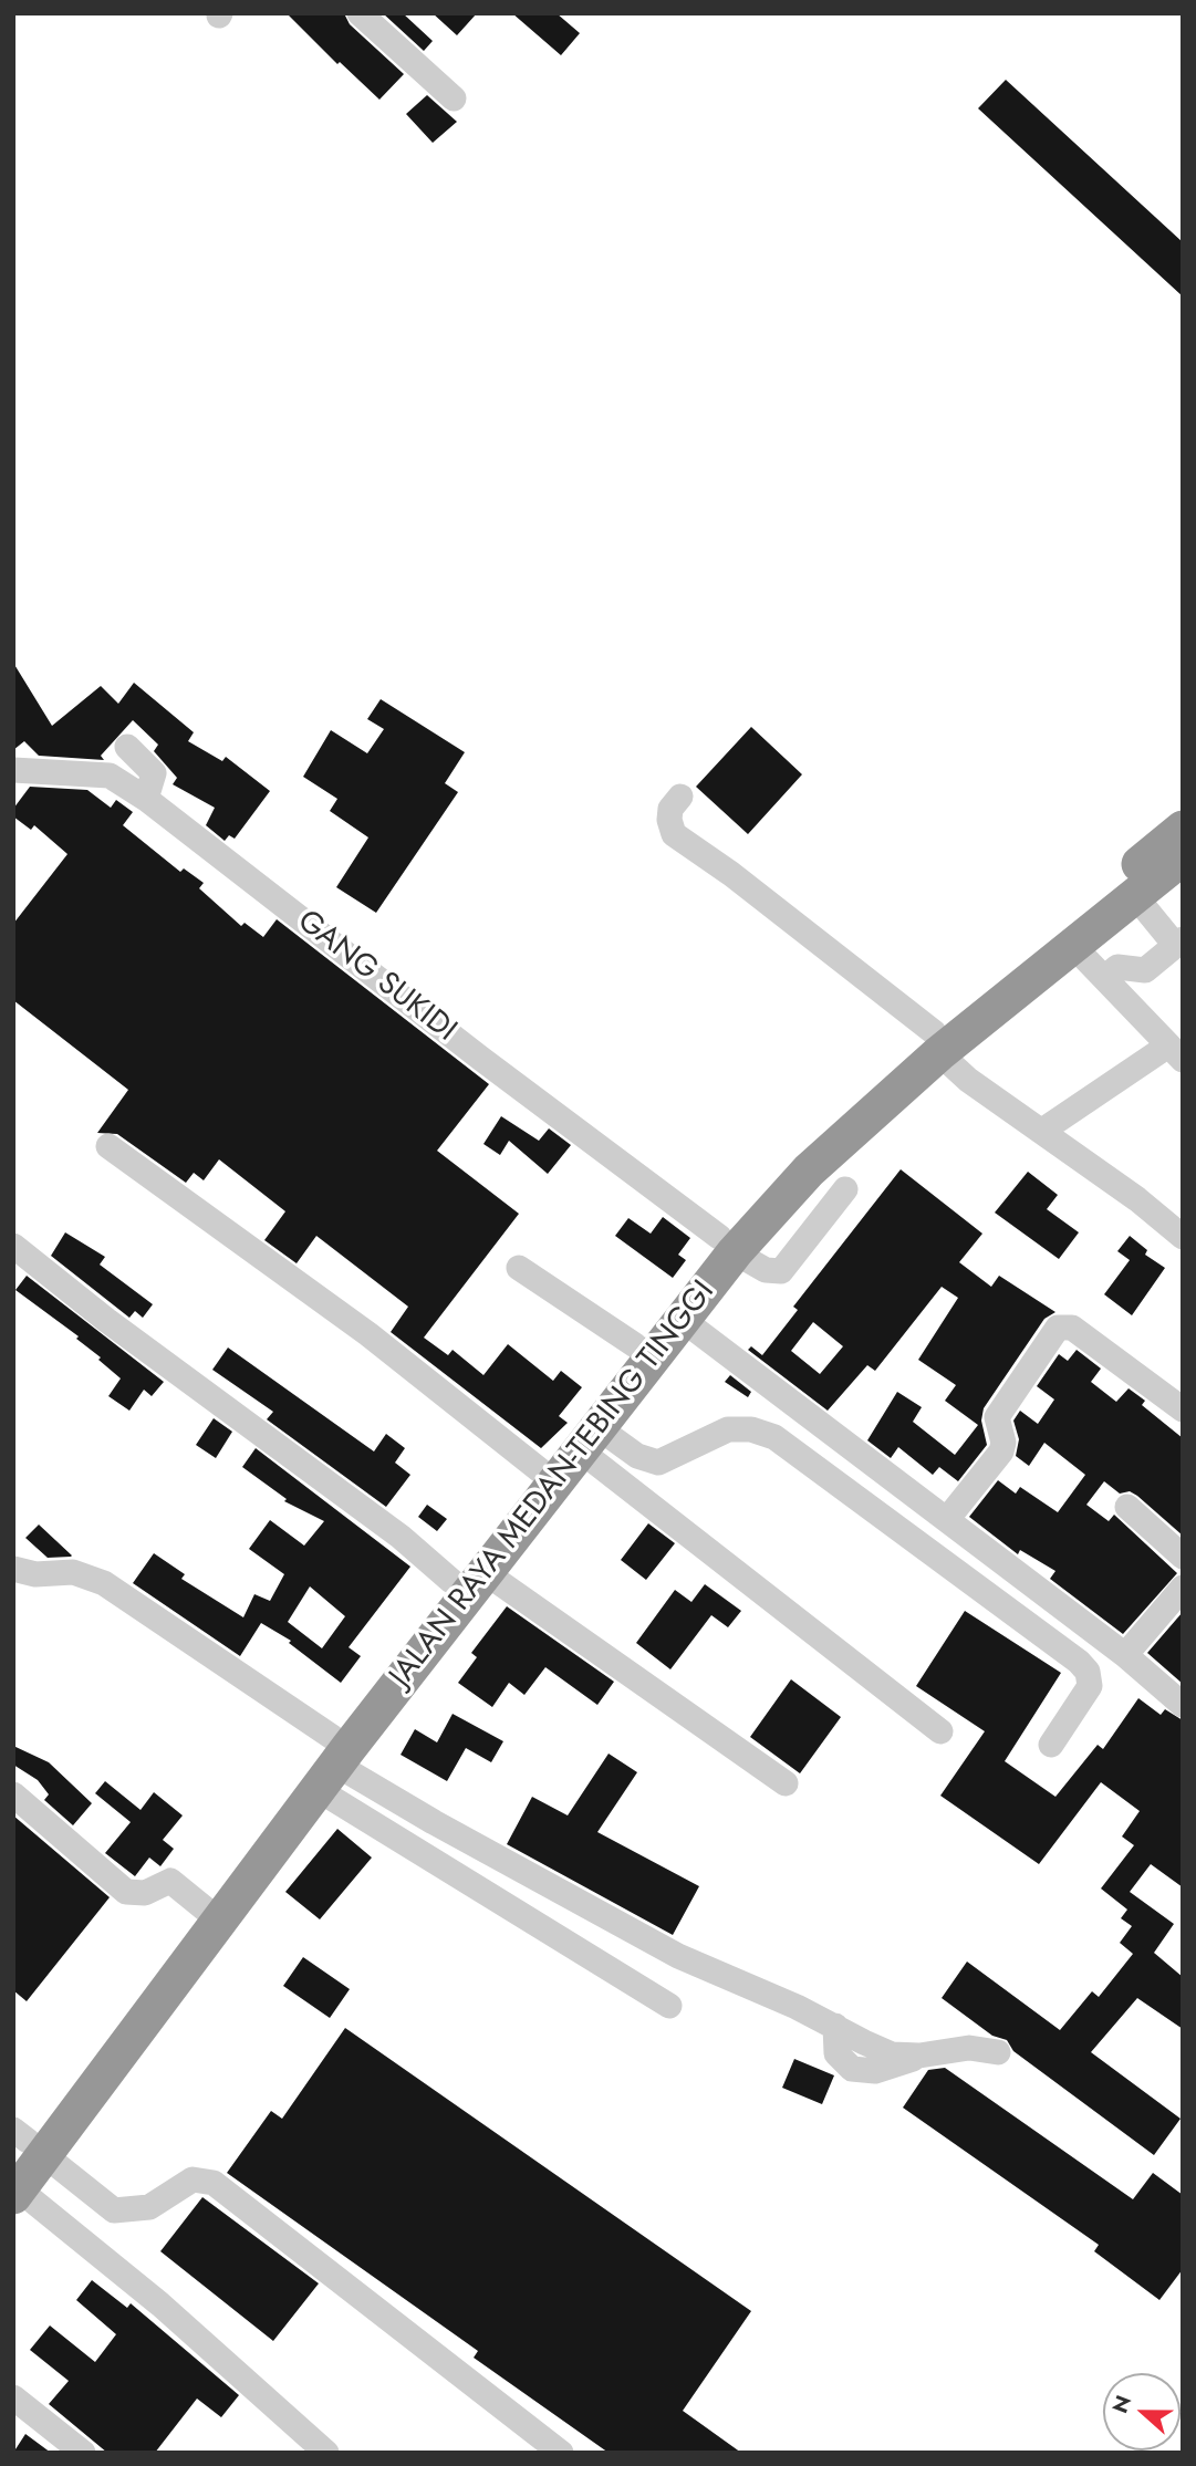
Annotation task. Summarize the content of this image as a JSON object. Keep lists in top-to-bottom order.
{
  "streets": {
    "highway": ["JALAN RAYA MEDAN-TEBING TINGGI"],
    "street": ["GANG SUKIDI"]
  },
  "crossings": [
    ["GANG SUKIDI", "JALAN RAYA MEDAN-TEBING TINGGI"]
  ],
  "north": "left"
}
